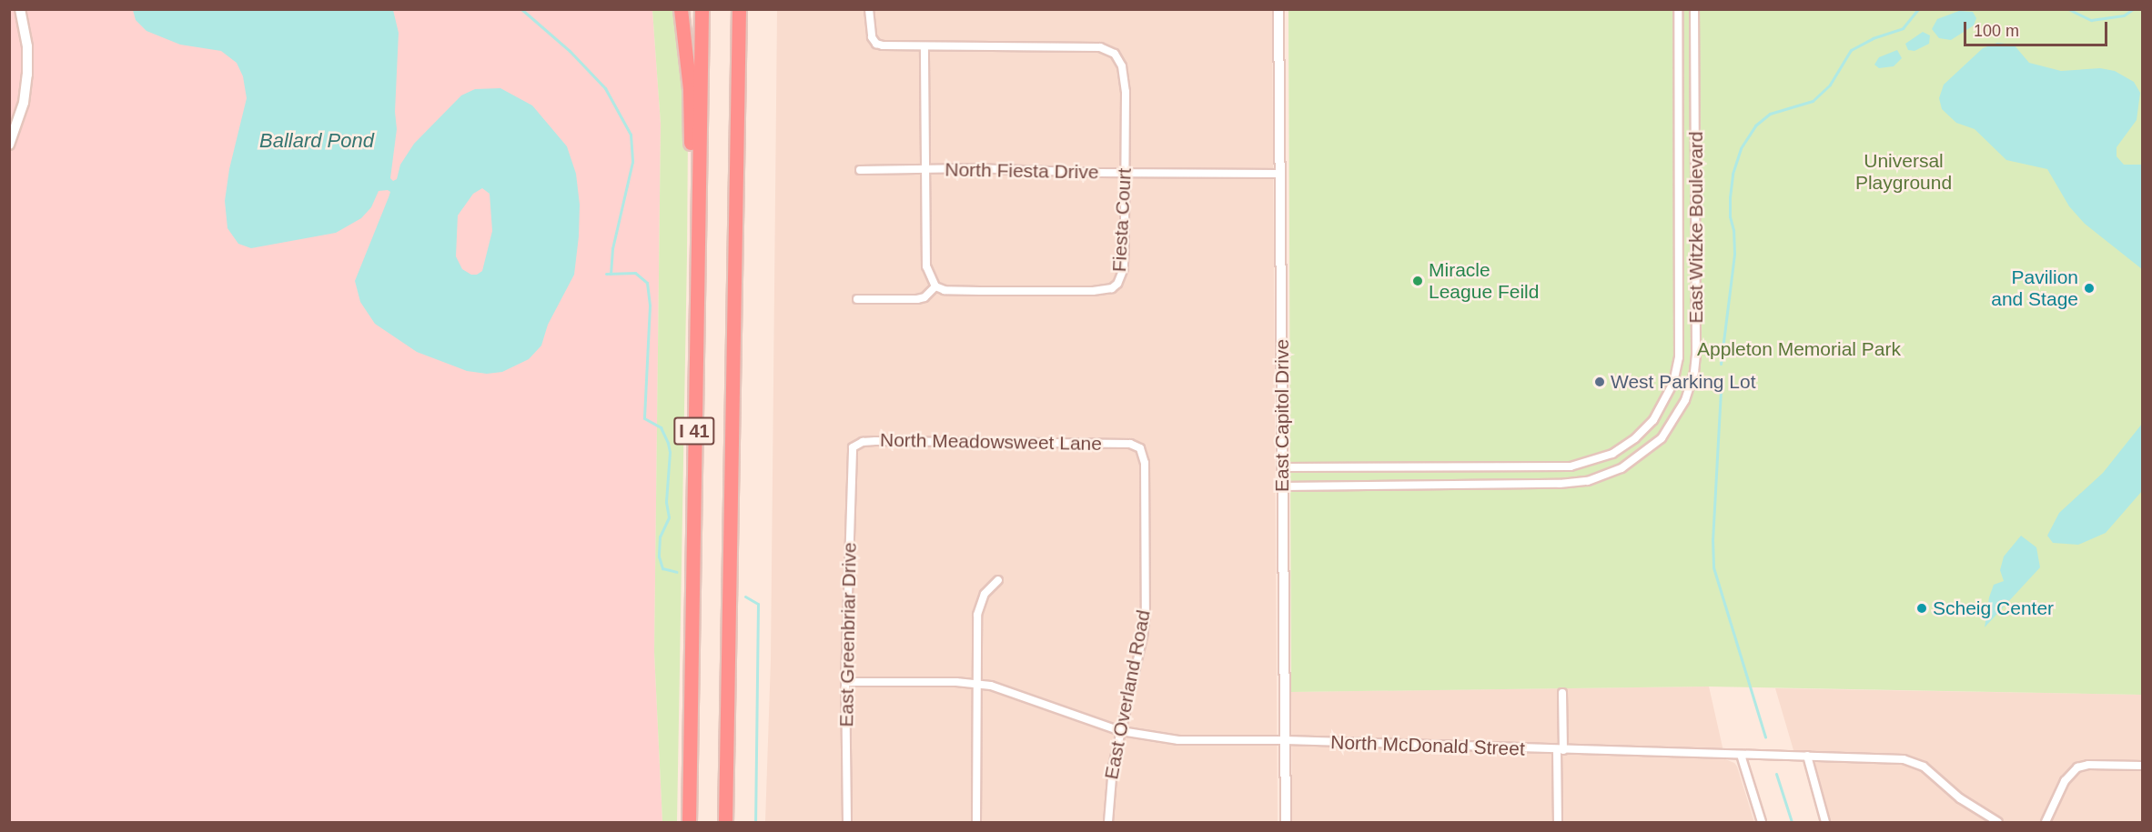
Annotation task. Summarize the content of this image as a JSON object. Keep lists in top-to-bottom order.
{
  "streets": {
    "highway": ["I 41"],
    "street": [
      "North Fiesta Drive",
      "Fiesta Court",
      "East Witzke Boulevard",
      "East Capitol Drive",
      "North Meadowsweet Lane",
      "East Greenbriar Drive",
      "East Overland Road",
      "North McDonald Street"
    ]
  },
  "crossings": [
    ["North Fiesta Drive", "Fiesta Court"],
    ["North Fiesta Drive", "East Capitol Drive"],
    ["East Witzke Boulevard", "East Capitol Drive"],
    ["East Capitol Drive", "North McDonald Street"],
    ["North Meadowsweet Lane", "East Greenbriar Drive"],
    ["North Meadowsweet Lane", "East Overland Road"],
    ["East Greenbriar Drive", "North McDonald Street"],
    ["East Overland Road", "North McDonald Street"]
  ],
  "water": ["Ballard Pond"],
  "parks": ["Universal Playground", "Appleton Memorial Park"],
  "places": [
    "Miracle League Feild",
    "Pavilion and Stage",
    "West Parking Lot",
    "Scheig Center"
  ],
  "scale_bar": "100 m"
}
